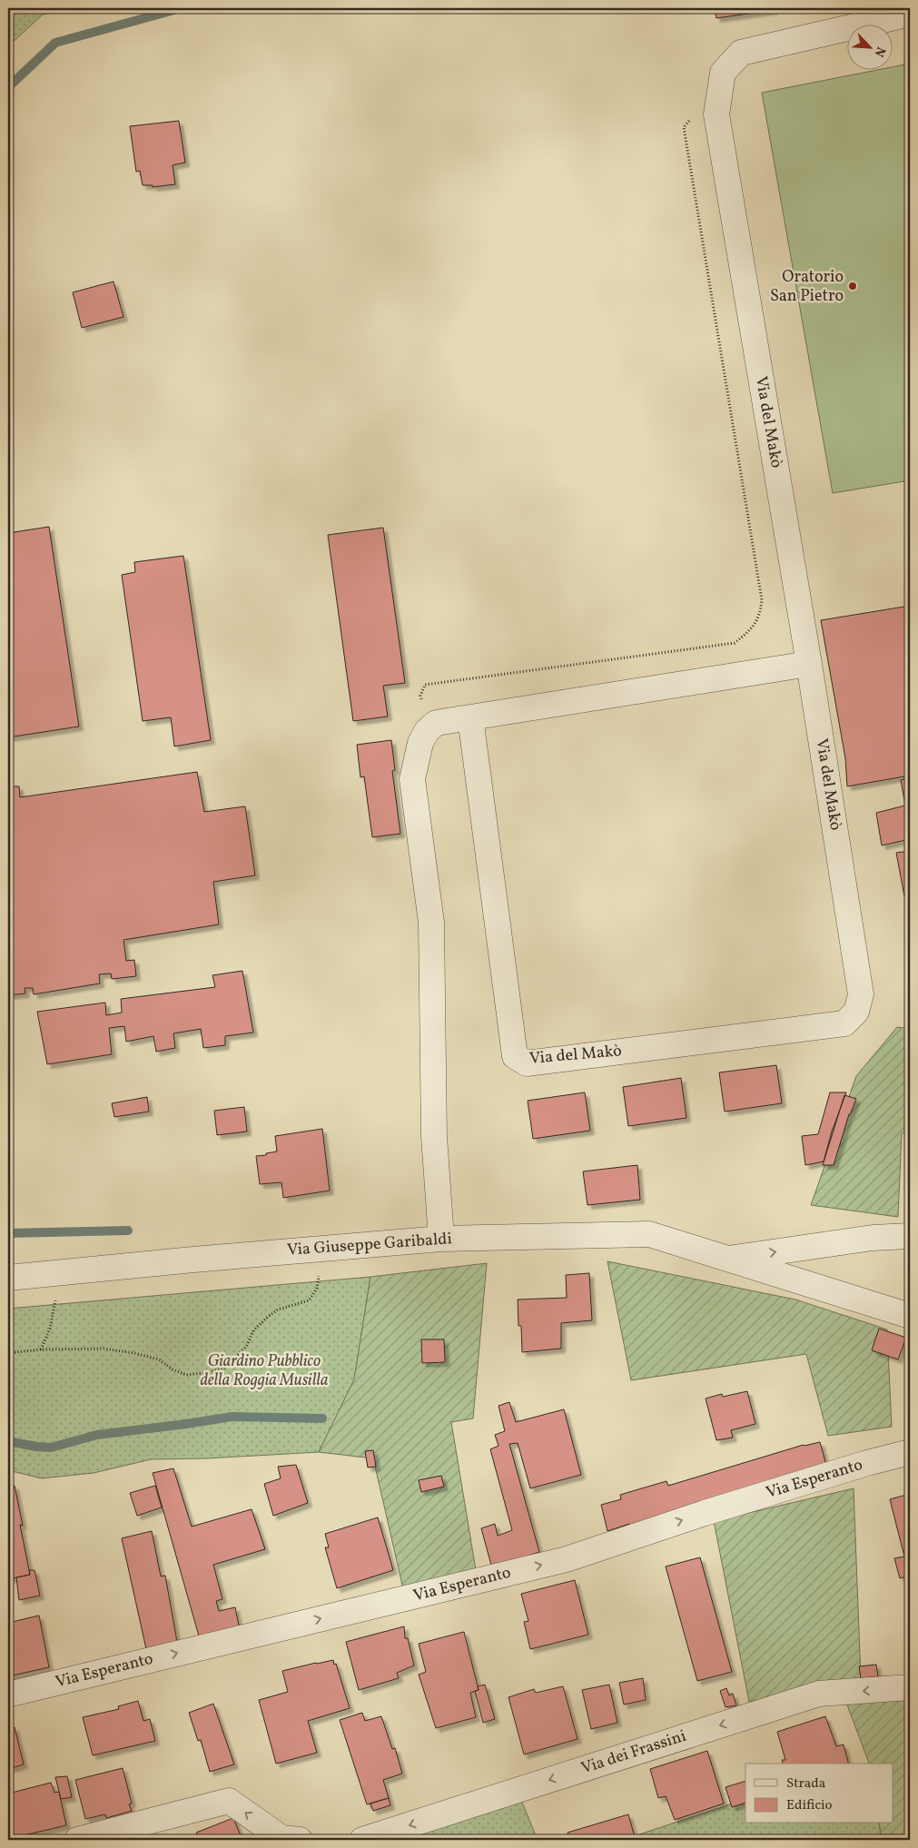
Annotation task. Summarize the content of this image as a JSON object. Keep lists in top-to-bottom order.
{
  "streets": {
    "street": [
      "Via del Makò",
      "Via Giuseppe Garibaldi",
      "Via Esperanto",
      "Via dei Frassini"
    ]
  },
  "one_way": ["Via Esperanto", "Via dei Frassini"],
  "parks": ["Giardino Pubblico della Roggia Musilla"],
  "places": ["Oratorio San Pietro"],
  "legend": ["Strada", "Edificio"],
  "north": "bottom right"
}
